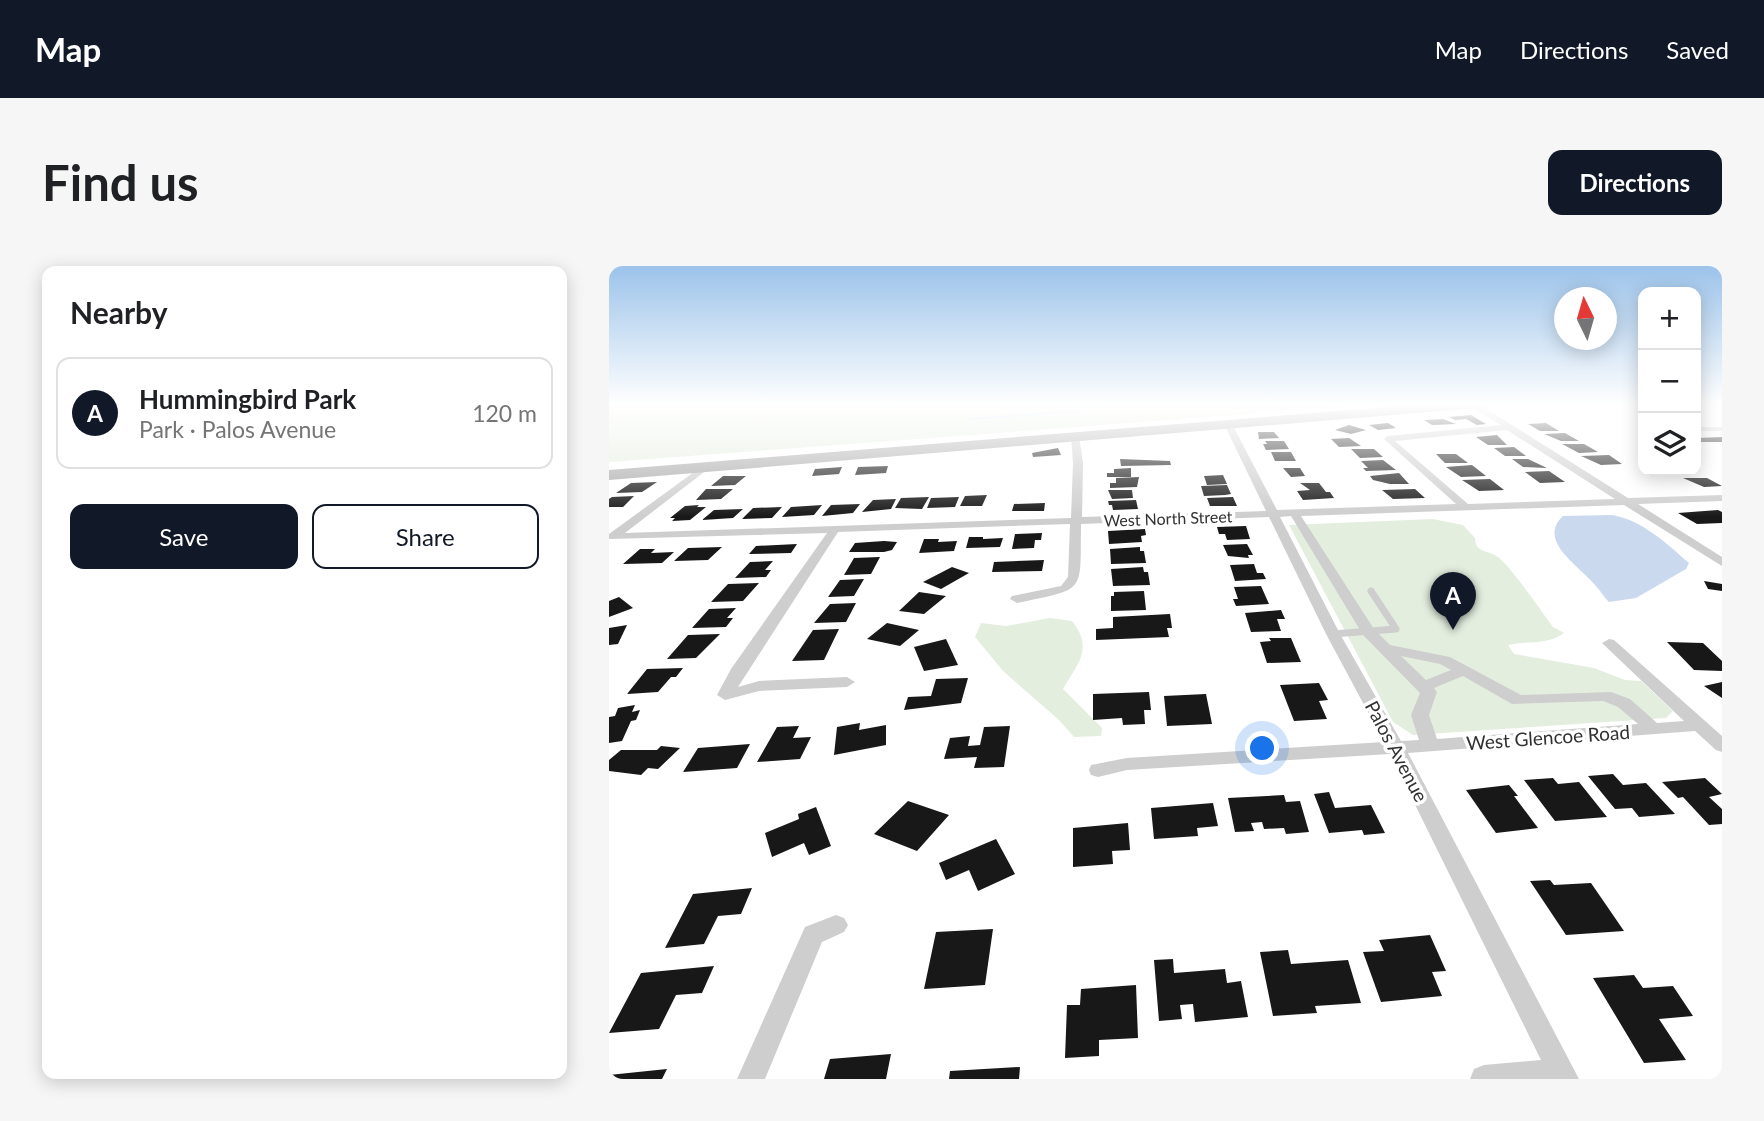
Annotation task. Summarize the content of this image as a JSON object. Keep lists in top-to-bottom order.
{
  "streets": {
    "street": ["West North Street", "West Glencoe Road", "Palos Avenue"]
  },
  "crossings": [
    ["West North Street", "Palos Avenue"],
    ["West Glencoe Road", "Palos Avenue"]
  ],
  "north": "top",
  "page": {
    "header": "Map",
    "nav": ["Map", "Directions", "Saved"],
    "buttons": [
      "Directions",
      ["Save", "Share"]
    ],
    "title": "Find us",
    "heading": "Nearby",
    "map_buttons": ["+", "−"],
    "list": [
      {
        "mark": "A",
        "name": "Hummingbird Park",
        "note": "Park · Palos Avenue",
        "value": "120 m"
      }
    ],
    "pins": "A"
  }
}
